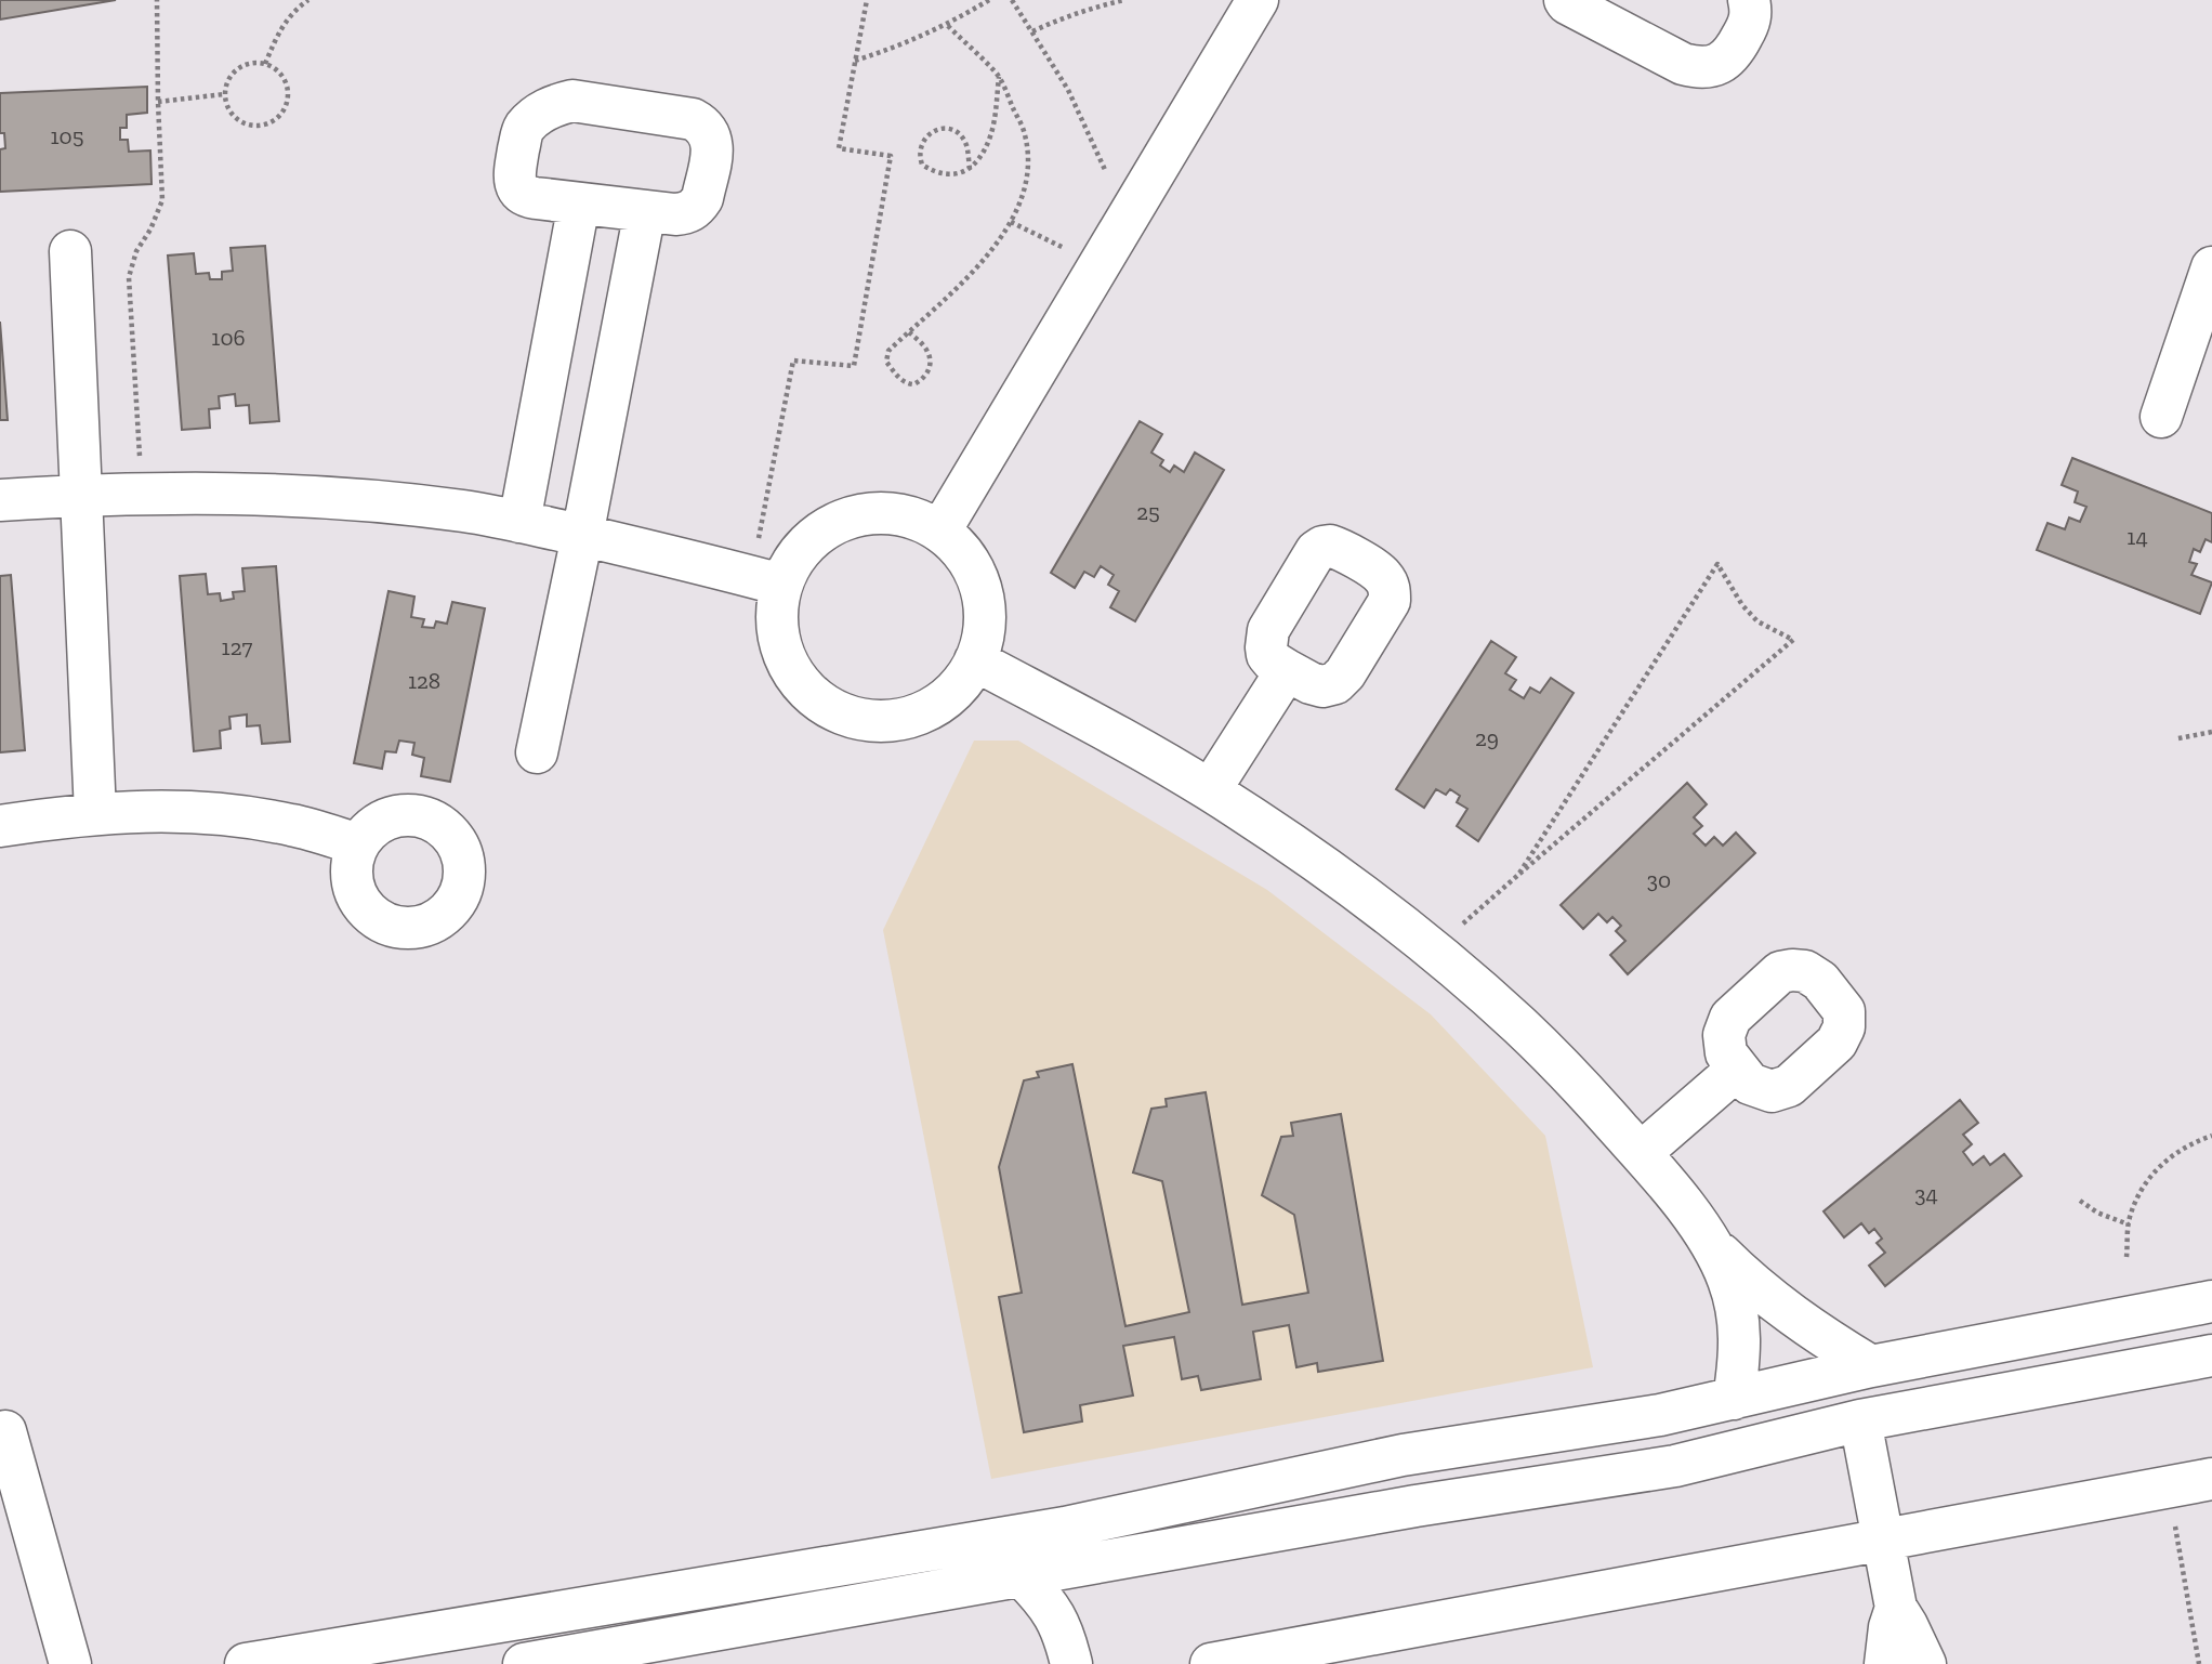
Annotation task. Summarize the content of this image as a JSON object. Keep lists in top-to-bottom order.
{
  "house_numbers": [
    "105",
    "106",
    "25",
    "14",
    "127",
    "128",
    "29",
    "30",
    "34"
  ]
}
